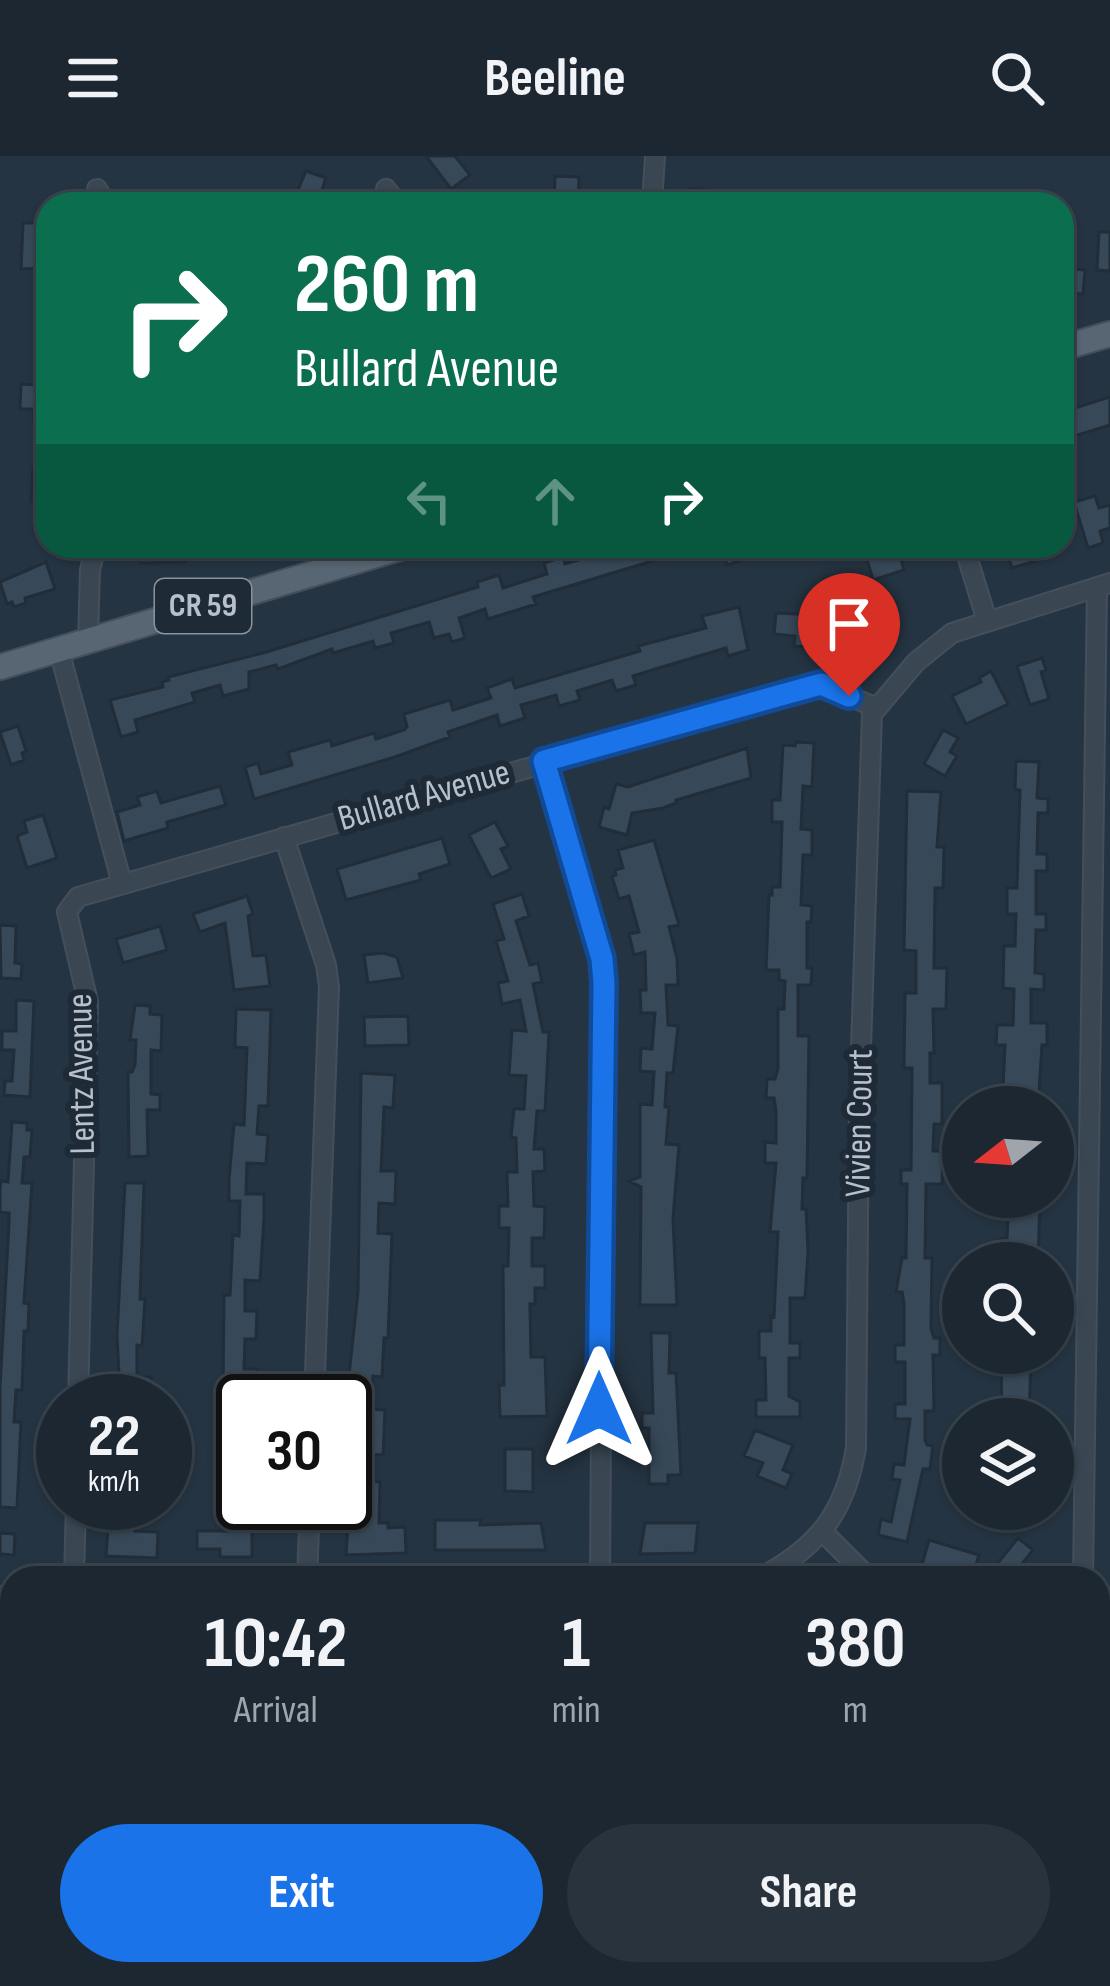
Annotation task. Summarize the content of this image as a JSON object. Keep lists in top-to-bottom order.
{
  "streets": {
    "main road": ["CR 59"],
    "street": ["Bullard Avenue", "Lentz Avenue", "Vivien Court"]
  },
  "crossings": [
    ["Bullard Avenue", "Lentz Avenue"],
    ["Bullard Avenue", "Vivien Court"]
  ],
  "north": "left",
  "page": {
    "header": "Beeline",
    "turn": ["260 m", "Bullard Avenue"],
    "speed": "22 km/h",
    "limit": "30",
    "eta": [
      "10:42",
      "Arrival",
      "1",
      "min",
      "380",
      "m"
    ],
    "buttons": ["Exit", "Share"]
  }
}
